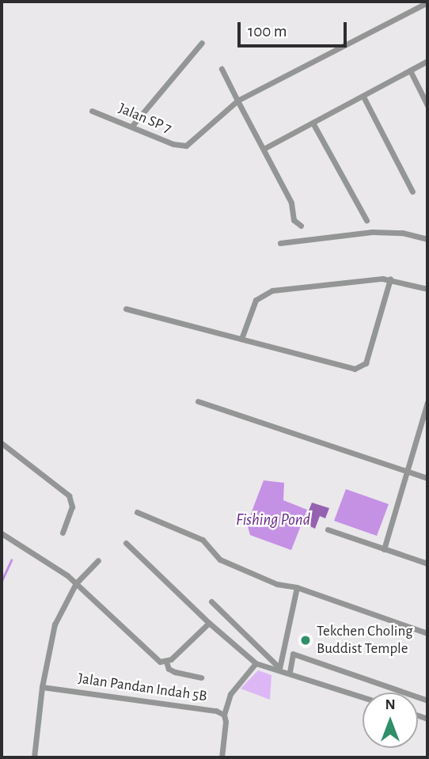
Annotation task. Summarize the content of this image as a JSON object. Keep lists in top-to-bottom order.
{
  "streets": {
    "street": ["Jalan SP 7", "Jalan Pandan Indah 5B"]
  },
  "water": ["Fishing Pond"],
  "places": ["Tekchen Choling Buddist Temple"],
  "scale_bar": "100 m",
  "north": "top"
}
